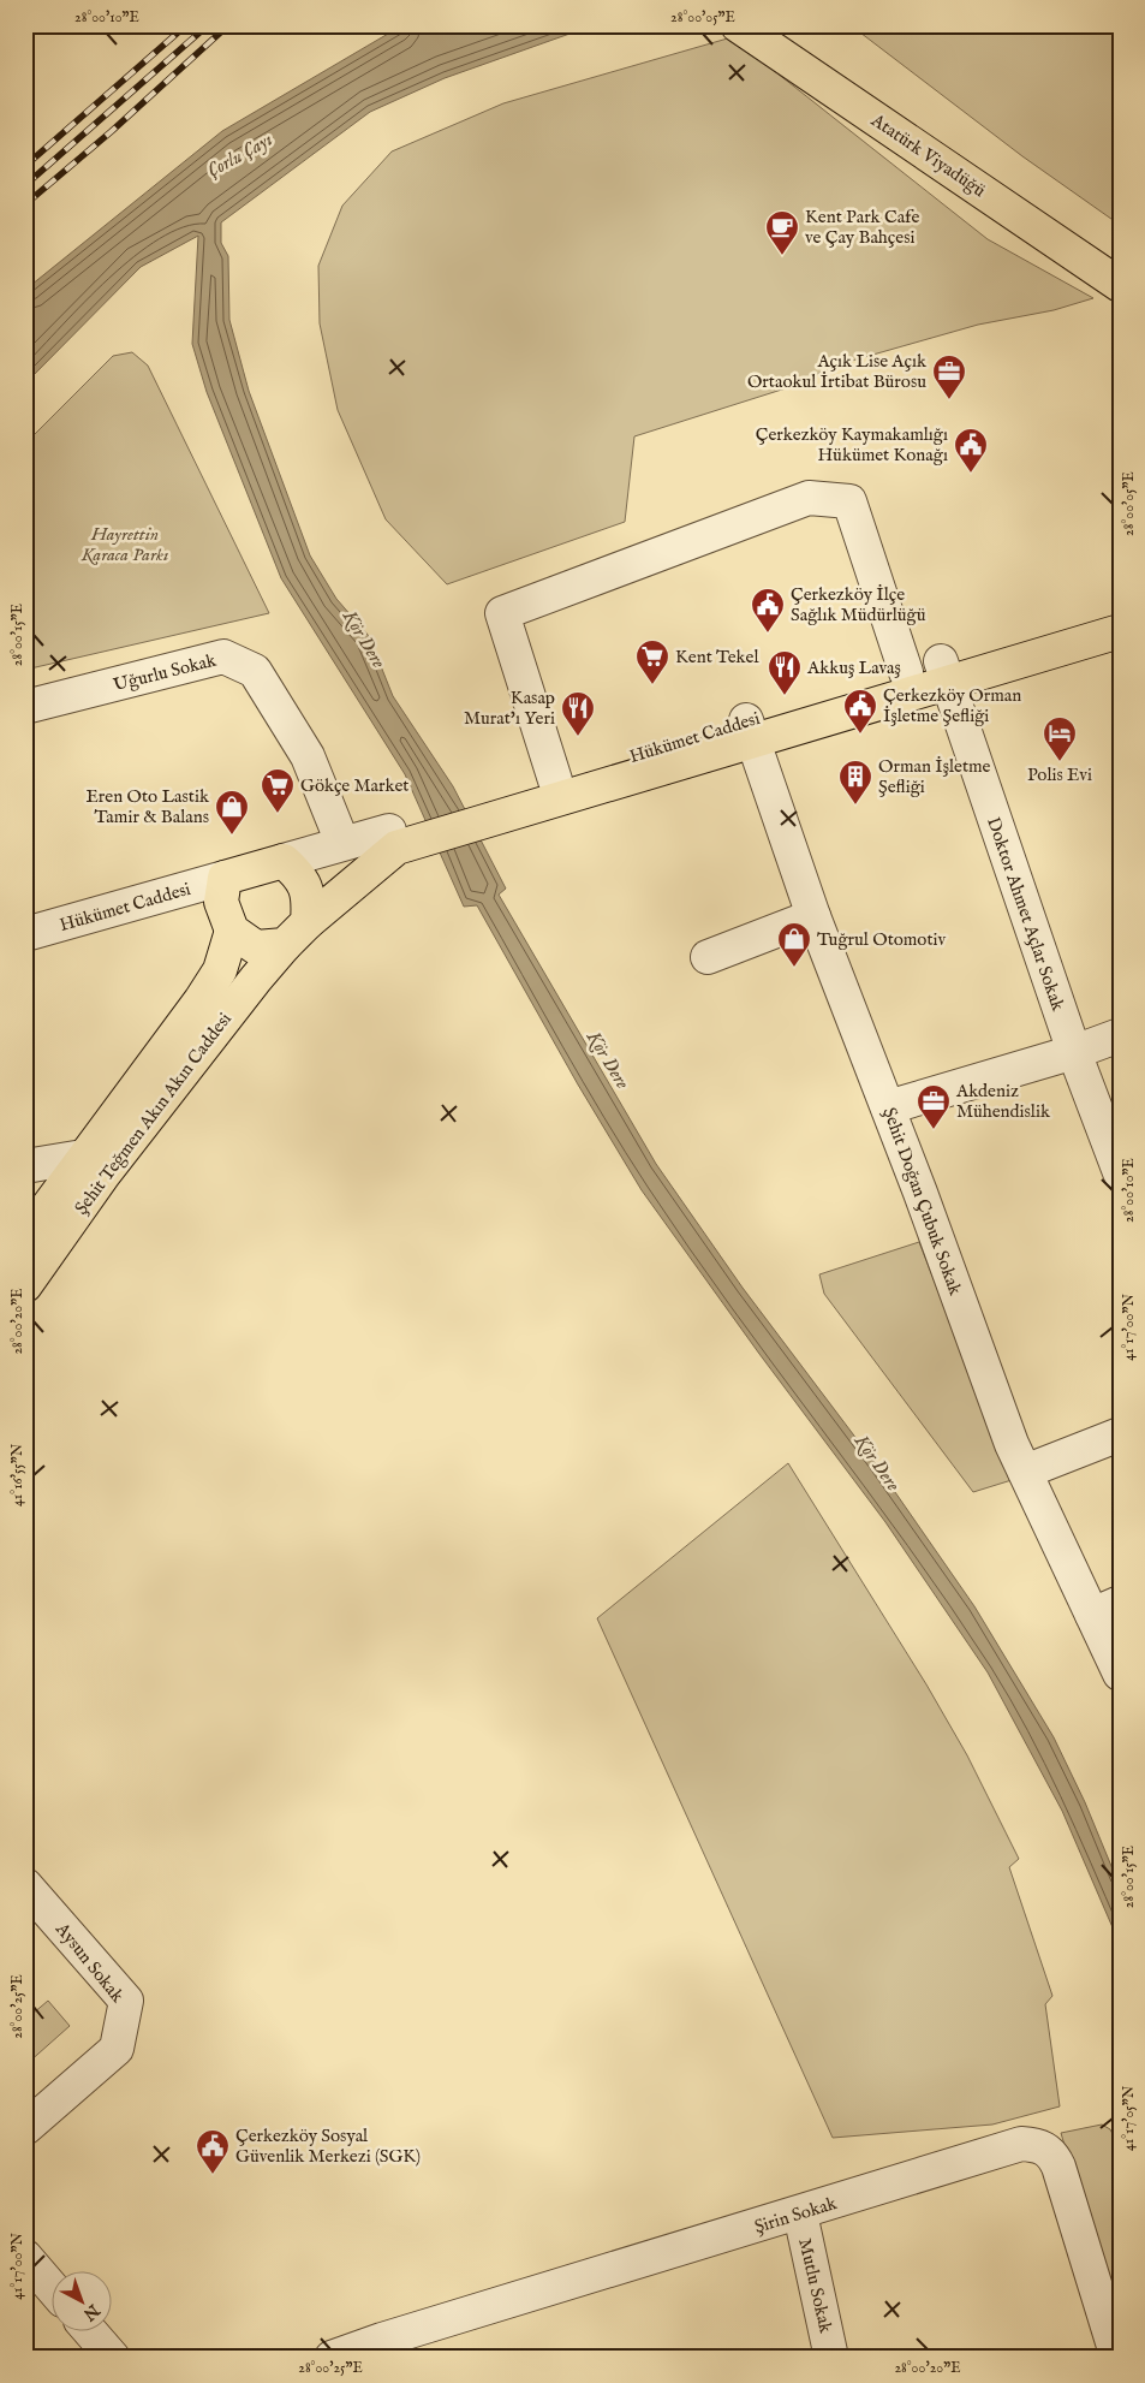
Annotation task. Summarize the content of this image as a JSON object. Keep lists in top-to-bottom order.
{
  "streets": {
    "main road": ["Atatürk Viyadüğü", "Hükümet Caddesi", "Şehit Teğmen Akın Akın Caddesi"],
    "street": [
      "Uğurlu Sokak",
      "Doktor Ahmet Açlar Sokak",
      "Şehit Doğan Çubuk Sokak",
      "Aysun Sokak",
      "Şirin Sokak",
      "Mutlu Sokak"
    ]
  },
  "crossings": [
    ["Hükümet Caddesi", "Doktor Ahmet Açlar Sokak"],
    ["Hükümet Caddesi", "Şehit Teğmen Akın Akın Caddesi"],
    ["Hükümet Caddesi", "Şehit Doğan Çubuk Sokak"],
    ["Şirin Sokak", "Mutlu Sokak"]
  ],
  "water": ["Çorlu Çayı", "Kör Dere"],
  "parks": ["Hayrettin Karaca Parkı"],
  "places": {
    "cafe": ["Kent Park Cafe ve Çay Bahçesi"],
    "office": ["Açık Lise Açık Ortaokul İrtibat Bürosu", "Akdeniz Mühendislik"],
    "public building": [
      "Çerkezköy Kaymakamlığı Hükümet Konağı",
      "Çerkezköy İlçe Sağlık Müdürlüğü",
      "Çerkezköy Orman İşletme Şefliği",
      "Çerkezköy Sosyal Güvenlik Merkezi (SGK)"
    ],
    "supermarket": ["Kent Tekel", "Gökçe Market"],
    "restaurant": ["Akkuş Lavaş", "Kasap Murat'ı Yeri"],
    "hotel": ["Polis Evi"],
    "building": ["Orman İşletme Şefliği"],
    "shop": ["Eren Oto Lastik Tamir & Balans", "Tuğrul Otomotiv"]
  },
  "north": "bottom right",
  "coordinates": [
    "28°00'10\"E",
    "28°00'05\"E",
    "28°00'15\"E",
    "28°00'20\"E",
    "41°17'00\"N",
    "41°16'55\"N",
    "28°00'25\"E",
    "41°17'05\"N"
  ]
}
